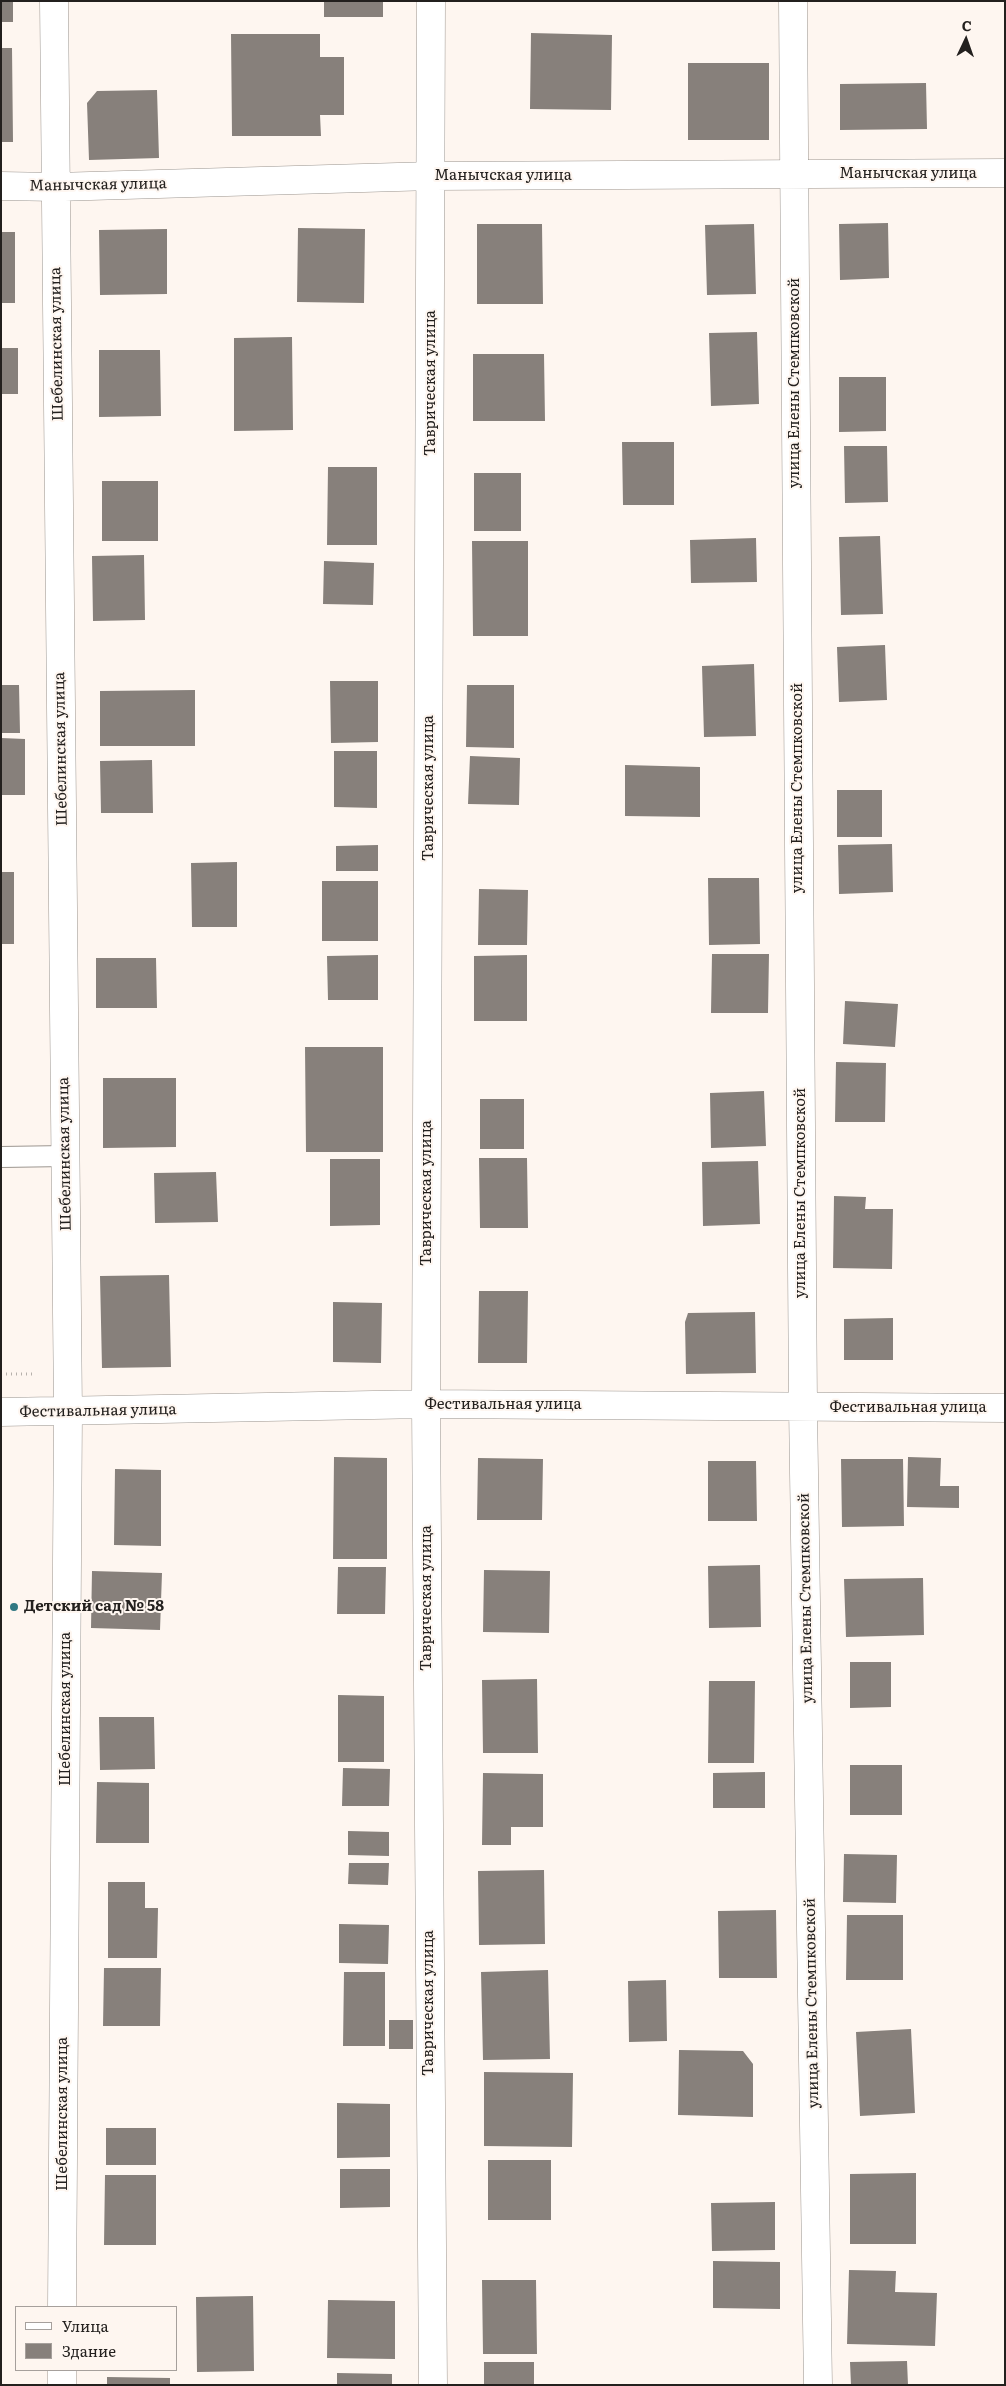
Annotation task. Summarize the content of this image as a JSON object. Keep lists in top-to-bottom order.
{
  "streets": {
    "street": [
      "Манычская улица",
      "Шебелинская улица",
      "Таврическая улица",
      "улица Елены Стемпковской",
      "Фестивальная улица"
    ]
  },
  "crossings": [
    ["Манычская улица", "Шебелинская улица"],
    ["Манычская улица", "Таврическая улица"],
    ["Манычская улица", "улица Елены Стемпковской"],
    ["Шебелинская улица", "Фестивальная улица"],
    ["Таврическая улица", "Фестивальная улица"],
    ["улица Елены Стемпковской", "Фестивальная улица"]
  ],
  "places": ["Детский сад № 58"],
  "legend": ["Улица", "Здание"],
  "north": "top"
}
